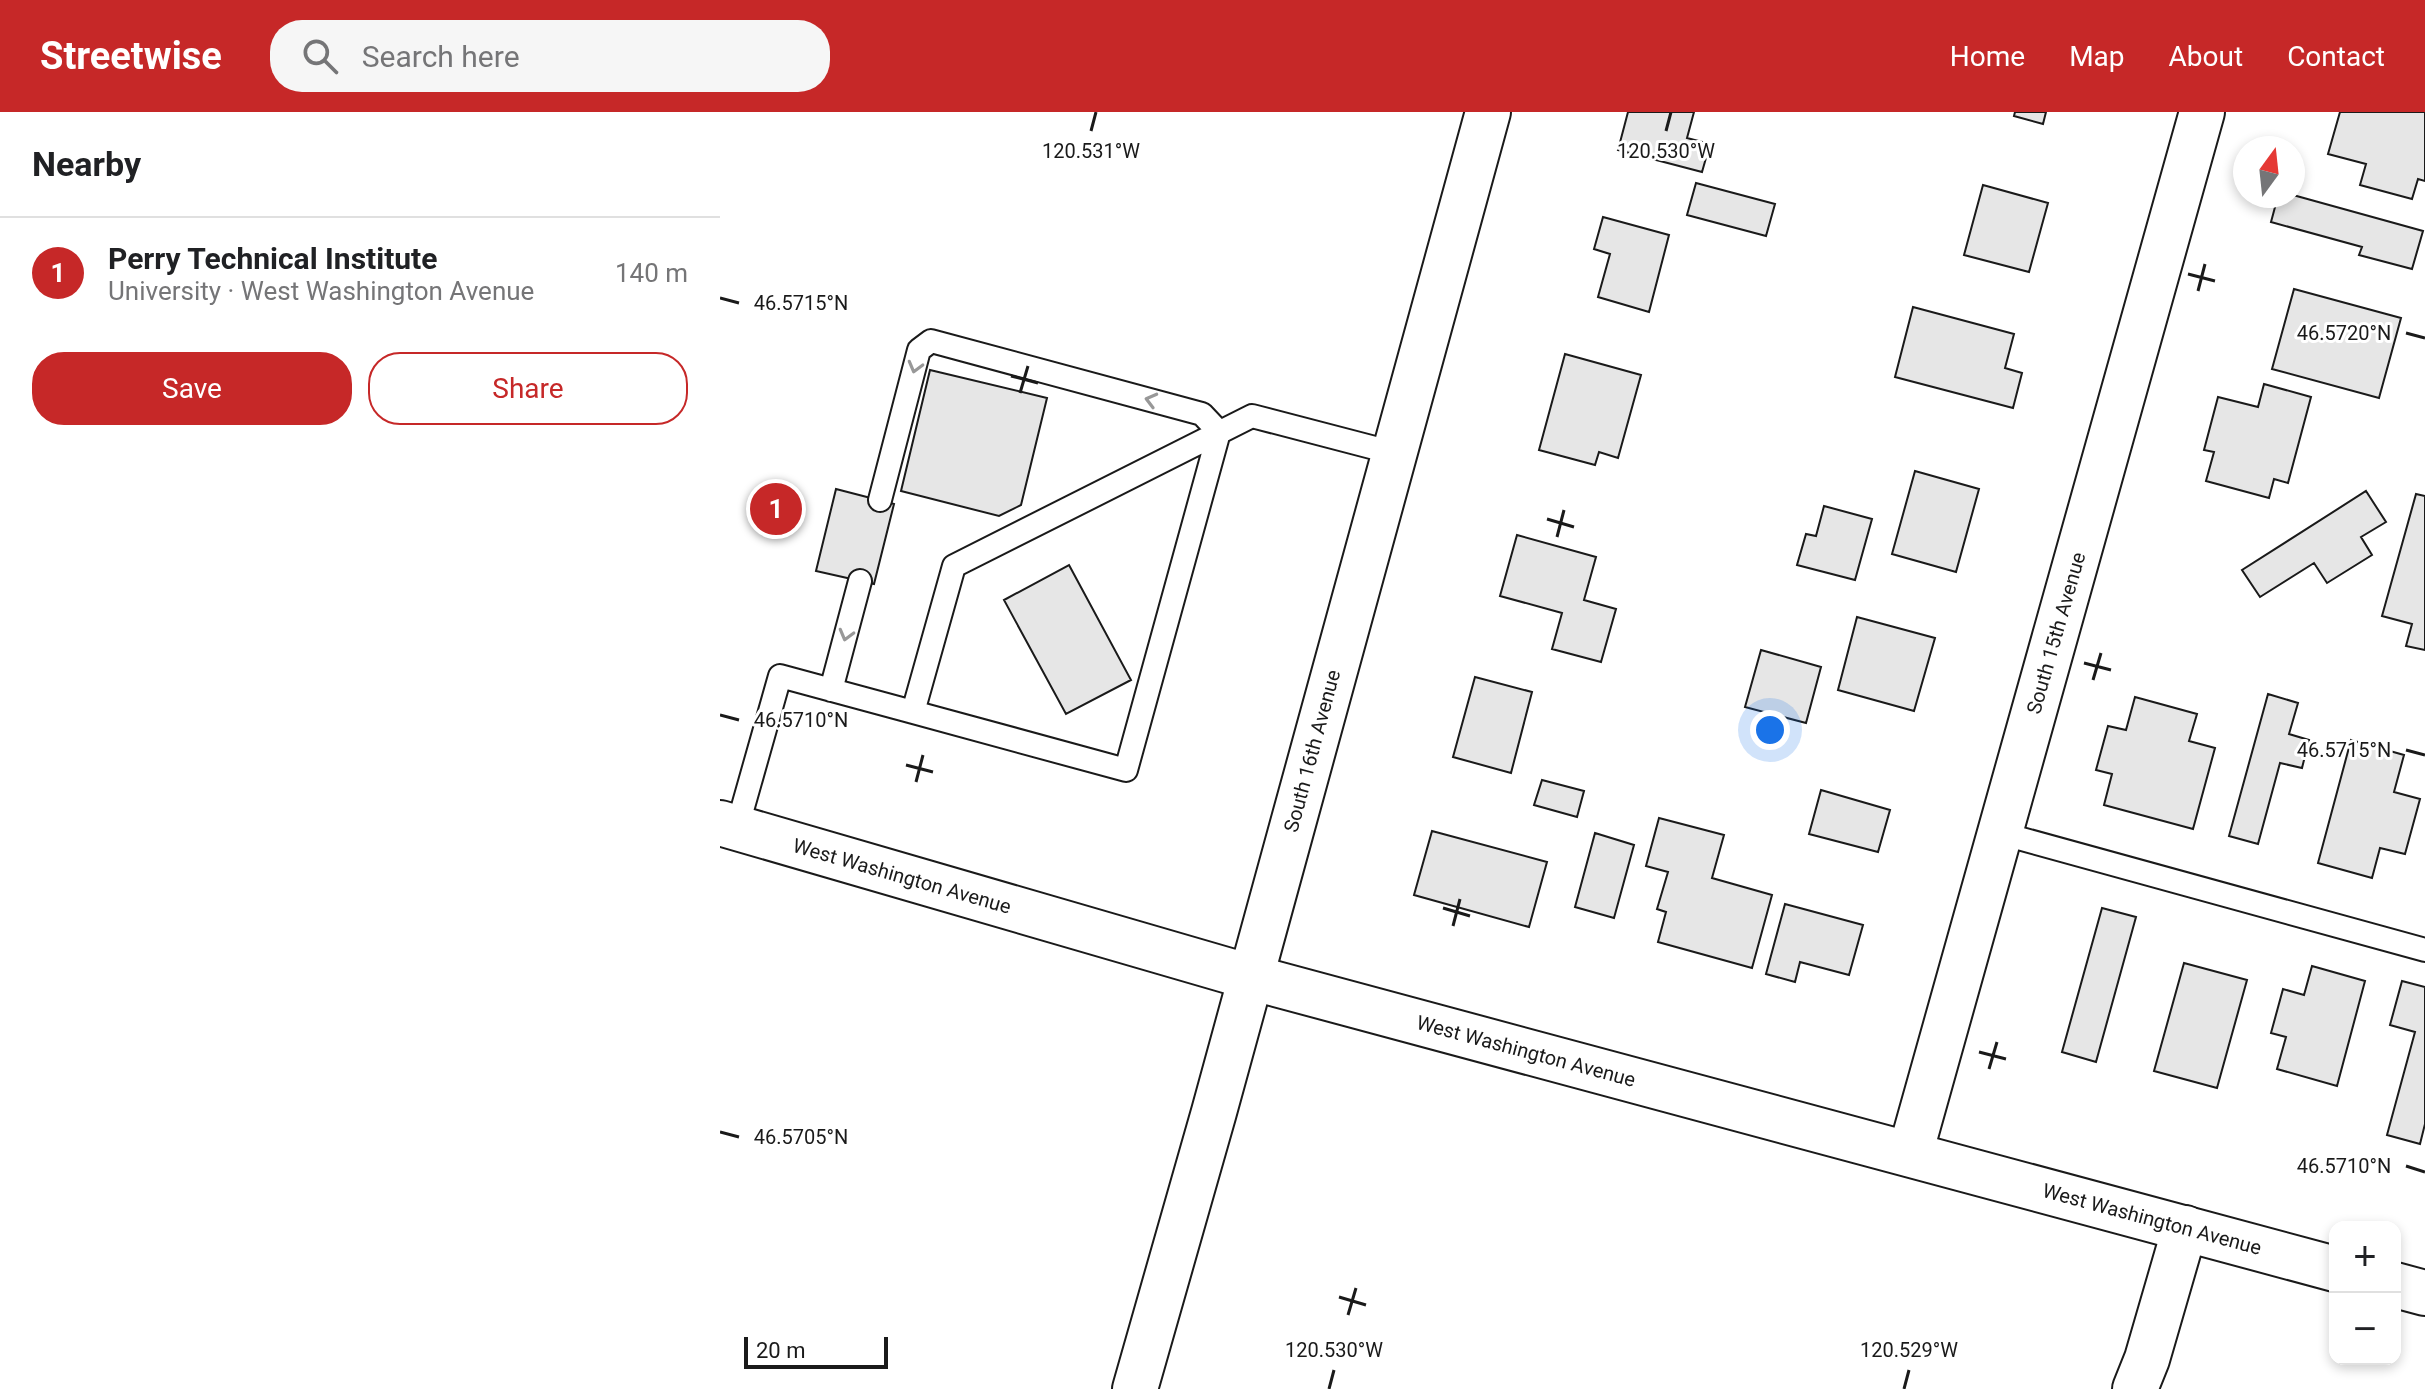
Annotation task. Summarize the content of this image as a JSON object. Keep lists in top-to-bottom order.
{
  "streets": {
    "main road": ["South 15th Avenue", "South 16th Avenue", "West Washington Avenue"]
  },
  "crossings": [
    ["South 15th Avenue", "West Washington Avenue"],
    ["South 16th Avenue", "West Washington Avenue"]
  ],
  "scale_bar": "20 m",
  "north": "top",
  "page": {
    "header": "Streetwise",
    "search": "Search here",
    "nav": [
      "Home",
      "Map",
      "About",
      "Contact"
    ],
    "heading": "Nearby",
    "list": [
      {
        "mark": "1",
        "name": "Perry Technical Institute",
        "note": "University · West Washington Avenue",
        "value": "140 m"
      }
    ],
    "buttons": ["Save", "Share"],
    "pins": "1",
    "map_buttons": ["+", "−"],
    "scale": "20 m"
  },
  "coordinates": [
    "120.531°W",
    "120.530°W",
    "46.5715°N",
    "46.5720°N",
    "46.5710°N",
    "46.5705°N",
    "120.529°W"
  ]
}
